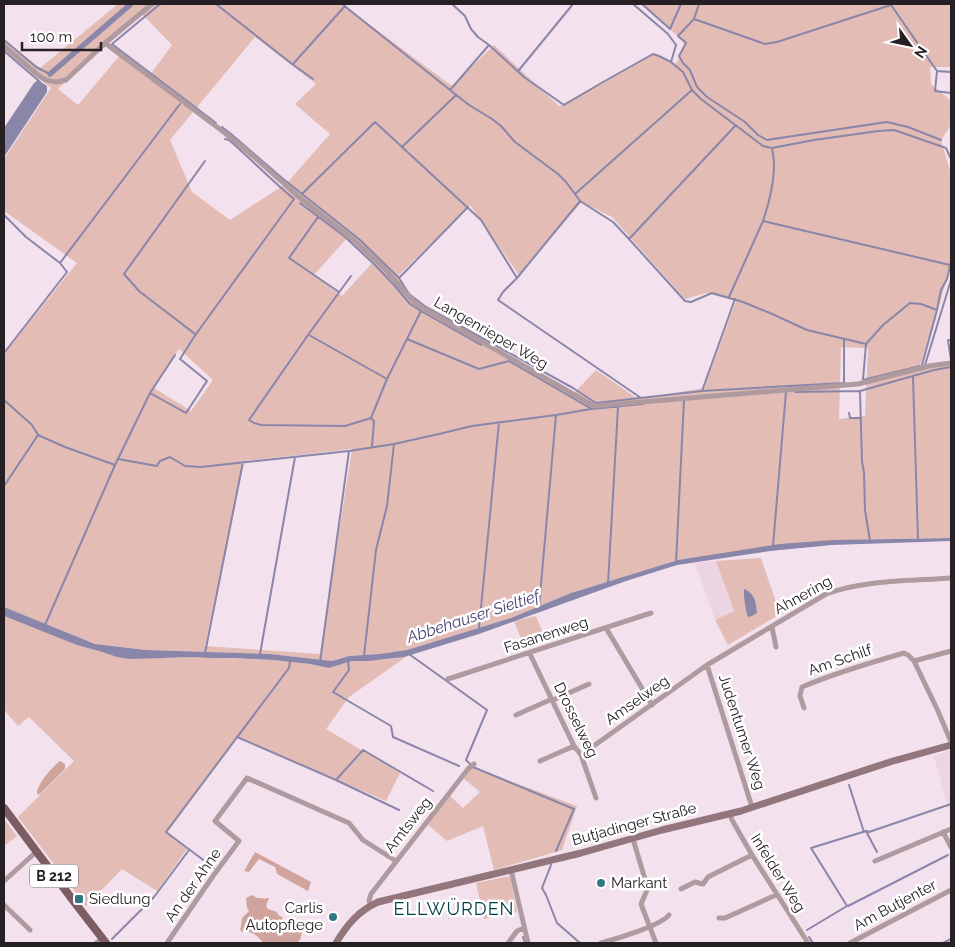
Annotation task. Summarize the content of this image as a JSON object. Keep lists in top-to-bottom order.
{
  "streets": {
    "main road": ["Butjadinger Straße", "B 212"],
    "street": [
      "Langenrieper Weg",
      "Ahnering",
      "Fasanenweg",
      "Am Schilf",
      "Amselweg",
      "Drosselweg",
      "Judentumer Weg",
      "Amtsweg",
      "Infelder Weg",
      "An der Ahne",
      "Am Butjenter"
    ]
  },
  "crossings": [
    ["Ahnering", "Amselweg"],
    ["Ahnering", "Judentumer Weg"],
    ["Fasanenweg", "Drosselweg"],
    ["Amselweg", "Drosselweg"],
    ["Amselweg", "Judentumer Weg"],
    ["Judentumer Weg", "Butjadinger Straße"],
    ["Butjadinger Straße", "Amtsweg"],
    ["Butjadinger Straße", "Infelder Weg"],
    ["Amtsweg", "An der Ahne"]
  ],
  "districts": ["ELLWÜRDEN"],
  "water": ["Abbehauser Sieltief"],
  "places": {
    "other": ["Markant", "Carlis Autopflege"],
    "transit": ["Siedlung"]
  },
  "scale_bar": "100 m",
  "north": "bottom right"
}
